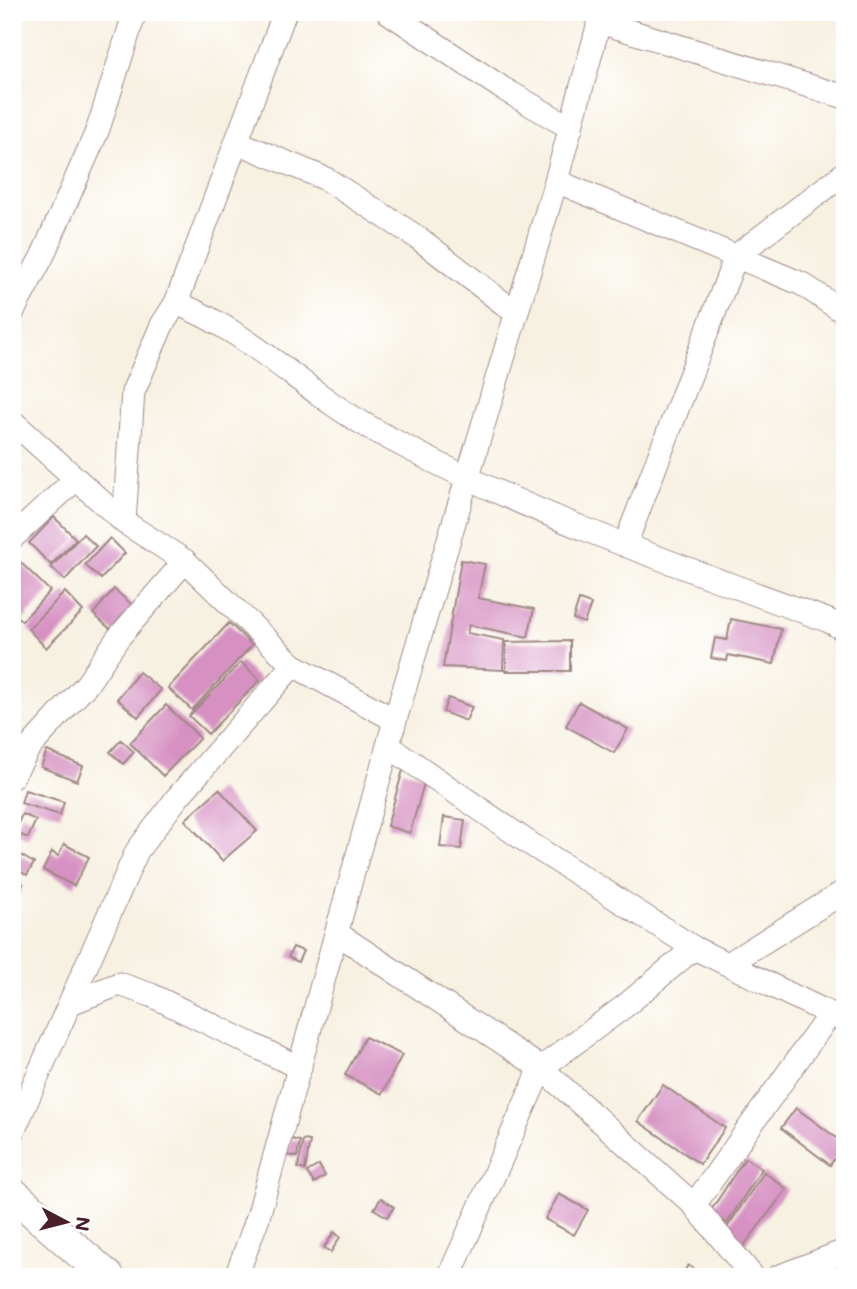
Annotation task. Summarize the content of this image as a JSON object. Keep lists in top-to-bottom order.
{
  "north": "right"
}
